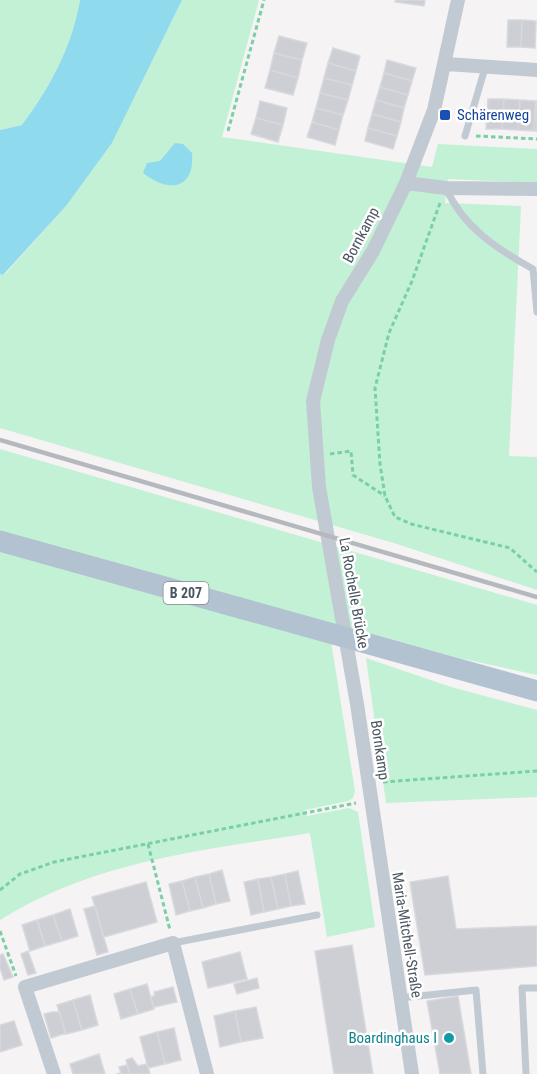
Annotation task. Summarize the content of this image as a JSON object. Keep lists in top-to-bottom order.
{
  "streets": {
    "main road": ["B 207"],
    "street": ["Bornkamp", "La Rochelle Brücke", "Maria-Mitchell-Straße"]
  },
  "crossings": [
    ["Bornkamp", "La Rochelle Brücke"],
    ["Bornkamp", "Maria-Mitchell-Straße"]
  ],
  "places": {
    "transit": ["Schärenweg"],
    "other": ["Boardinghaus I"]
  }
}
